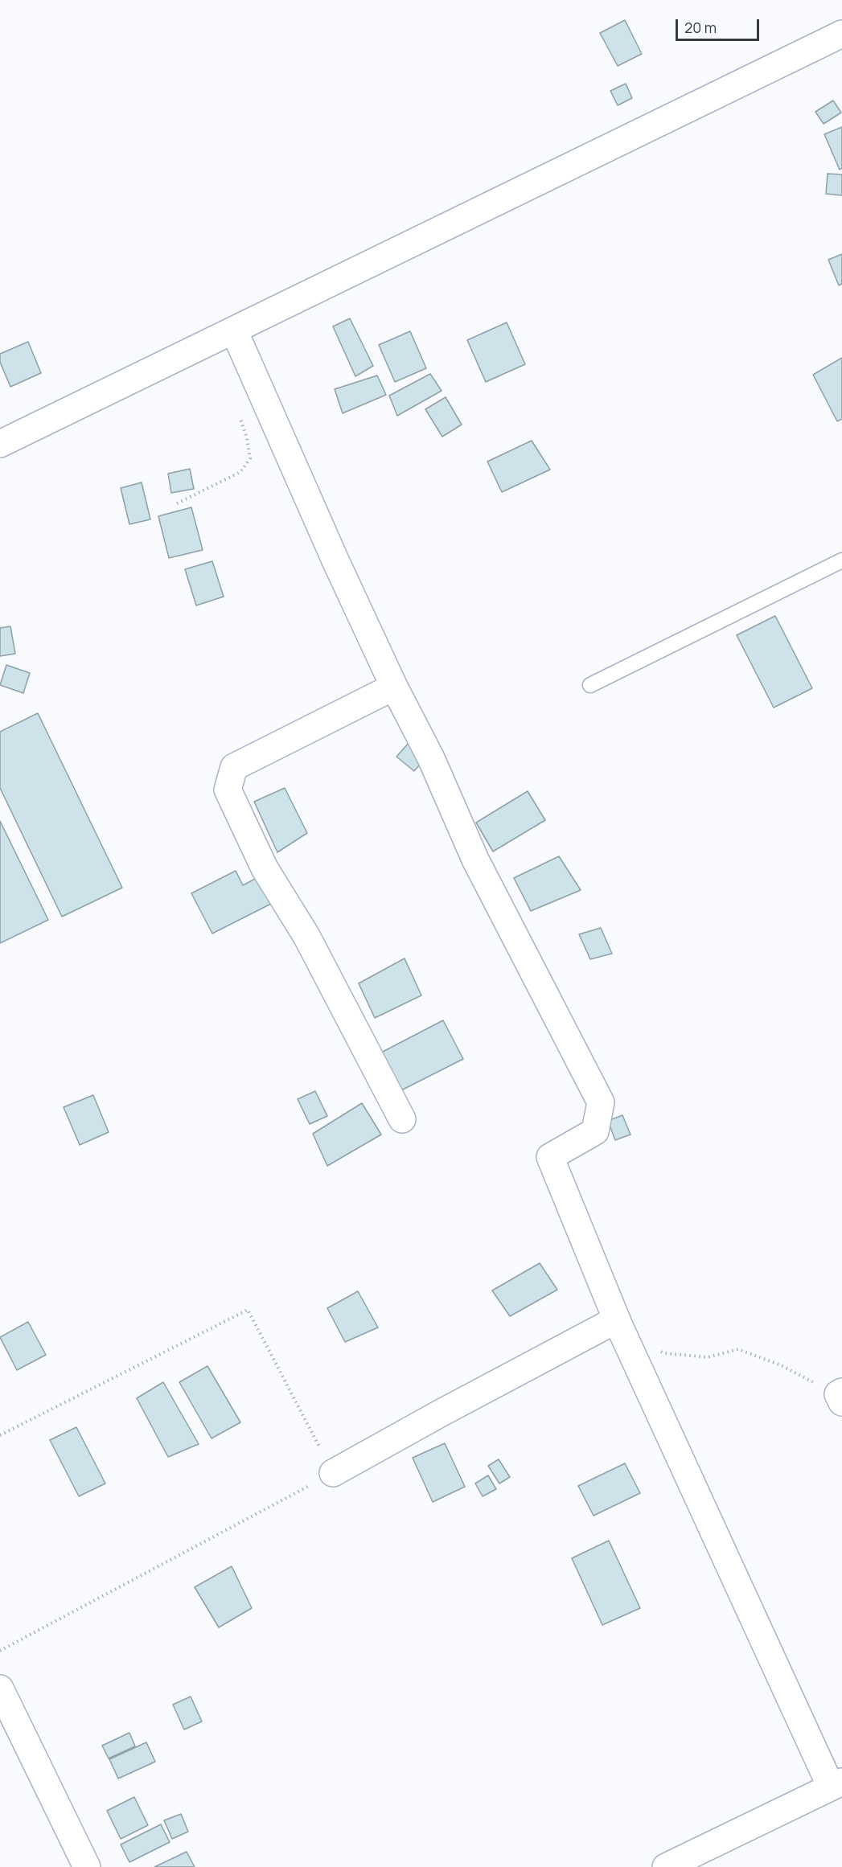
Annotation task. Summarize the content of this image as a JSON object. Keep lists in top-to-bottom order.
{
  "scale_bar": "20 m"
}
